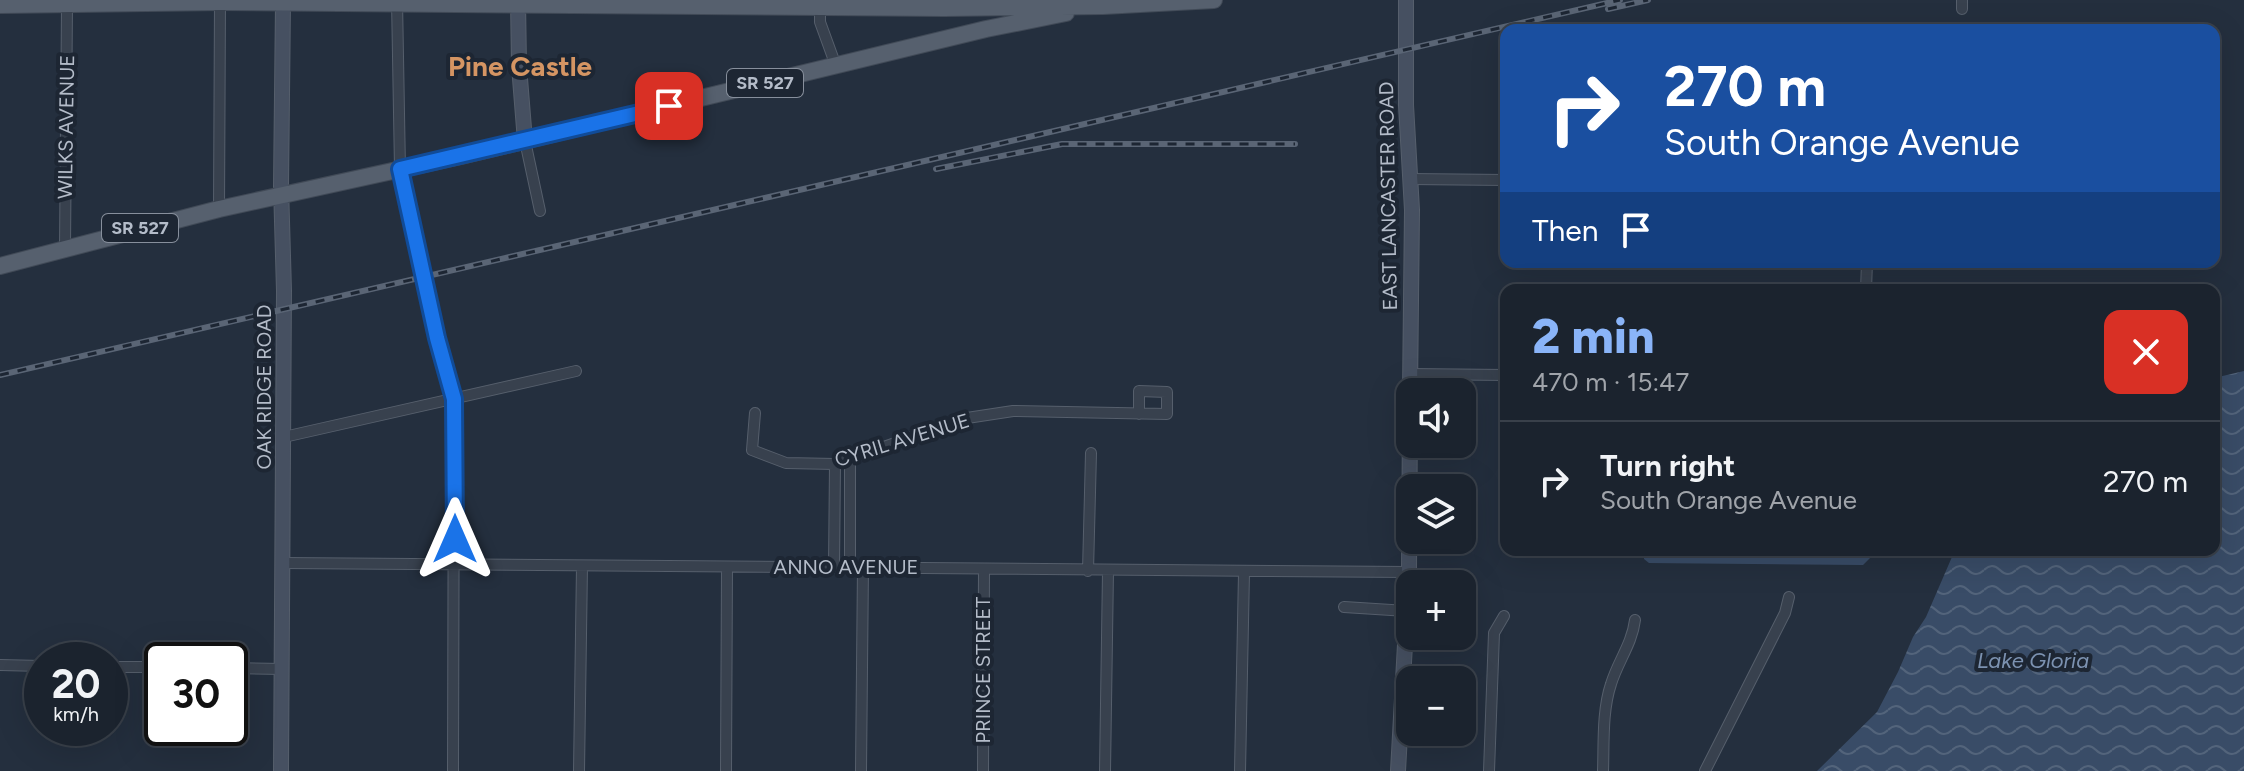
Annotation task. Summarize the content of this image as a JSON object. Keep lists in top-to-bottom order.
{
  "streets": {
    "main road": ["SR 527"],
    "street": [
      "WILKS AVENUE",
      "EAST LANCASTER ROAD",
      "OAK RIDGE ROAD",
      "CYRIL AVENUE",
      "ANNO AVENUE",
      "PRINCE STREET"
    ]
  },
  "crossings": [
    ["SR 527", "WILKS AVENUE"],
    ["SR 527", "OAK RIDGE ROAD"],
    ["OAK RIDGE ROAD", "ANNO AVENUE"],
    ["ANNO AVENUE", "PRINCE STREET"]
  ],
  "districts": ["Pine Castle"],
  "water": ["Lake Gloria"],
  "page": {
    "turn": ["270 m", "South Orange Avenue"],
    "then": "Then",
    "heading": ["2 min", "470 m · 15:47"],
    "map_buttons": ["+", "−"],
    "list": [
      {
        "name": "Turn right",
        "note": "South Orange Avenue",
        "value": "270 m"
      }
    ],
    "speed": "20 km/h",
    "limit": "30"
  }
}
